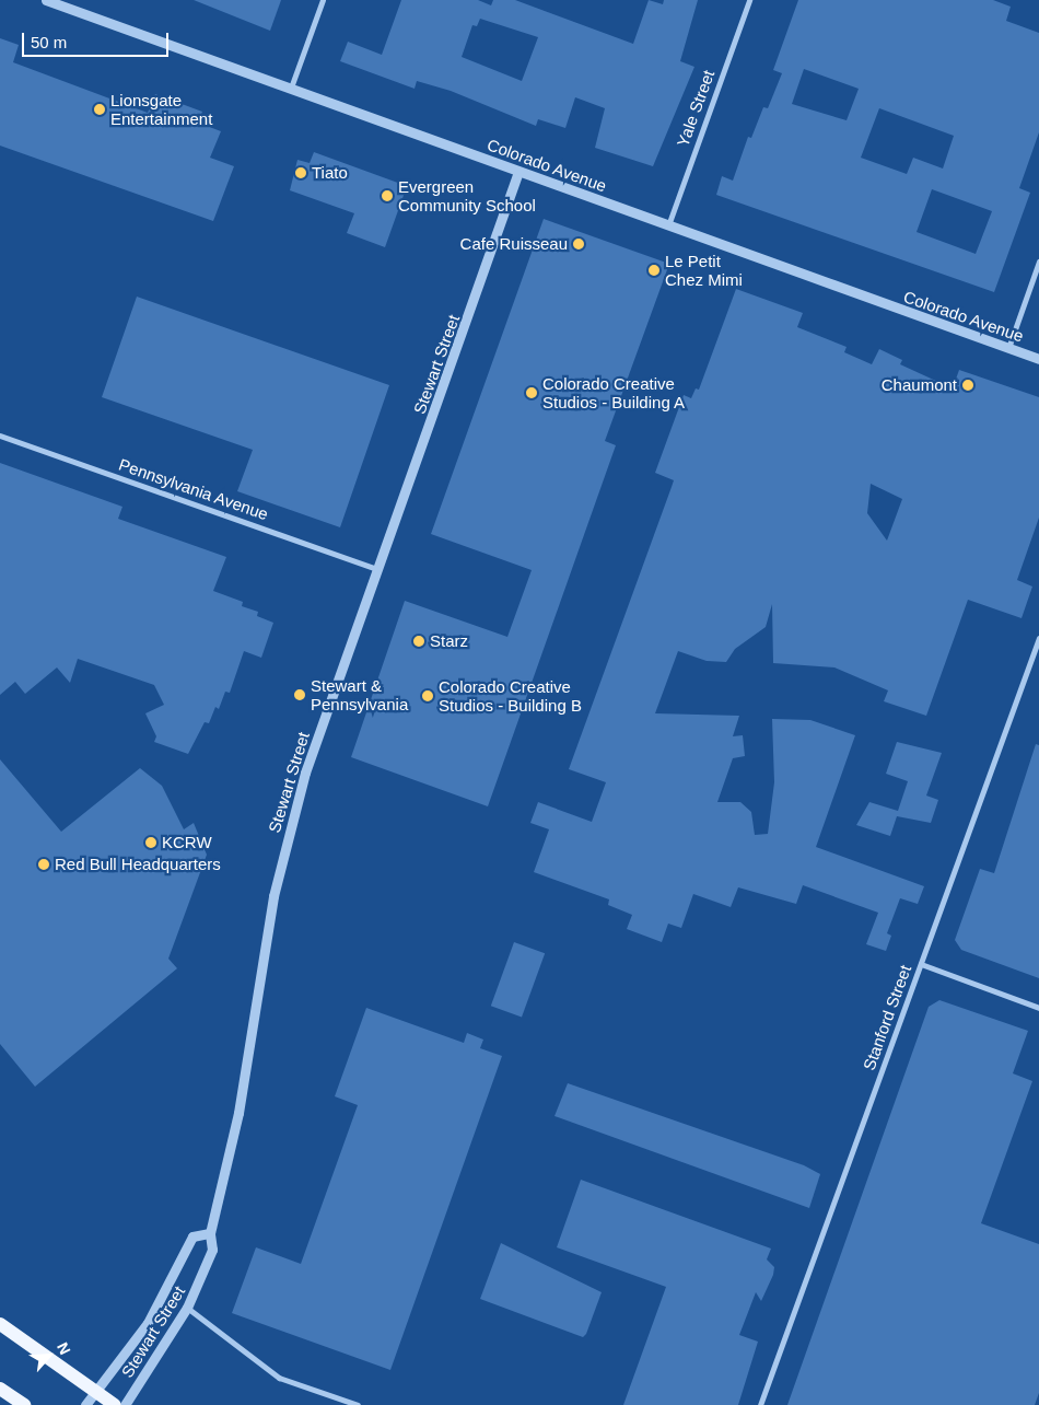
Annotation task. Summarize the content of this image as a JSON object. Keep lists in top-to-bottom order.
{
  "streets": {
    "street": [
      "Yale Street",
      "Colorado Avenue",
      "Stewart Street",
      "Pennsylvania Avenue",
      "Stanford Street"
    ]
  },
  "crossings": [
    ["Yale Street", "Colorado Avenue"],
    ["Colorado Avenue", "Stewart Street"],
    ["Stewart Street", "Pennsylvania Avenue"]
  ],
  "places": [
    "Lionsgate Entertainment",
    "Tiato",
    "Evergreen Community School",
    "Cafe Ruisseau",
    "Le Petit Chez Mimi",
    "Chaumont",
    "Colorado Creative Studios - Building A",
    "Starz",
    "Stewart & Pennsylvania",
    "Colorado Creative Studios - Building B",
    "KCRW",
    "Red Bull Headquarters"
  ],
  "scale_bar": "50 m",
  "north": "top right"
}
